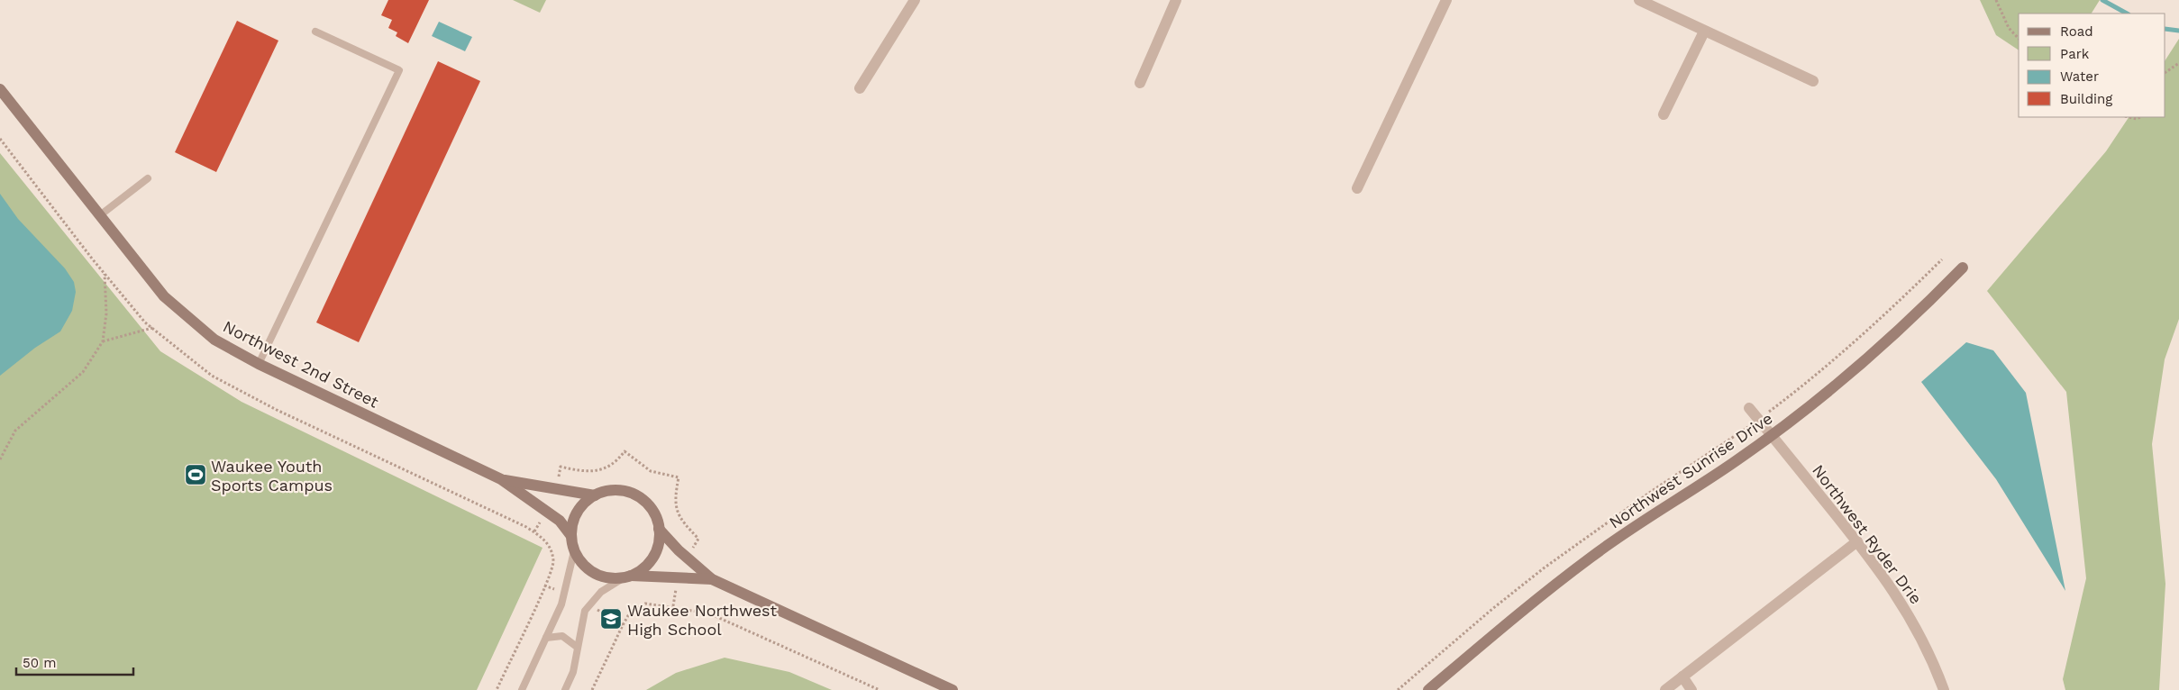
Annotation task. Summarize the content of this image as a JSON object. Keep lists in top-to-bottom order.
{
  "streets": {
    "street": ["Northwest 2nd Street", "Northwest Sunrise Drive", "Northwest Ryder Drie"]
  },
  "crossings": [
    ["Northwest Sunrise Drive", "Northwest Ryder Drie"]
  ],
  "places": {
    "sports": ["Waukee Youth Sports Campus"],
    "school or university": ["Waukee Northwest High School"]
  },
  "legend": [
    "Road",
    "Park",
    "Water",
    "Building"
  ],
  "scale_bar": "50 m"
}
